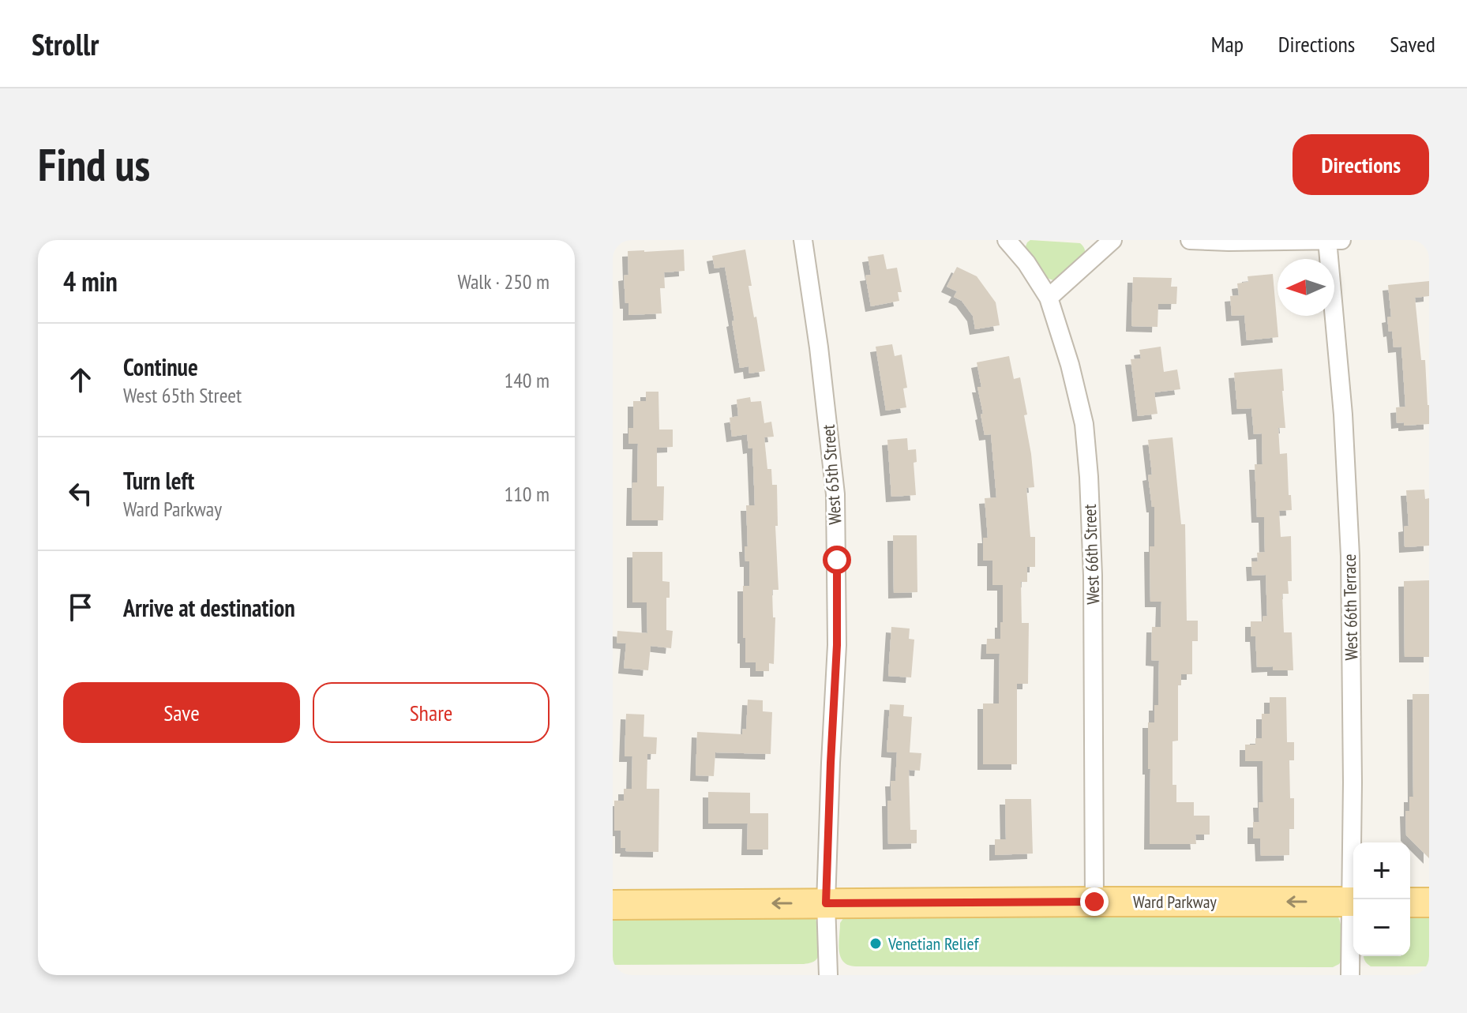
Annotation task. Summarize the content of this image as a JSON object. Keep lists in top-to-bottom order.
{
  "streets": {
    "main road": ["Ward Parkway"],
    "street": ["West 65th Street", "West 66th Street", "West 66th Terrace"]
  },
  "crossings": [
    ["West 65th Street", "Ward Parkway"],
    ["West 66th Street", "Ward Parkway"]
  ],
  "one_way": ["Ward Parkway"],
  "places": ["Venetian Relief"],
  "north": "left",
  "page": {
    "header": "Strollr",
    "nav": ["Map", "Directions", "Saved"],
    "buttons": [
      "Directions",
      ["Save", "Share"]
    ],
    "title": "Find us",
    "heading": ["4 min", "Walk · 250 m"],
    "list": [
      ["Continue", "West 65th Street", "140 m"],
      ["Turn left", "Ward Parkway", "110 m"],
      "Arrive at destination"
    ],
    "map_buttons": ["+", "−"]
  }
}
